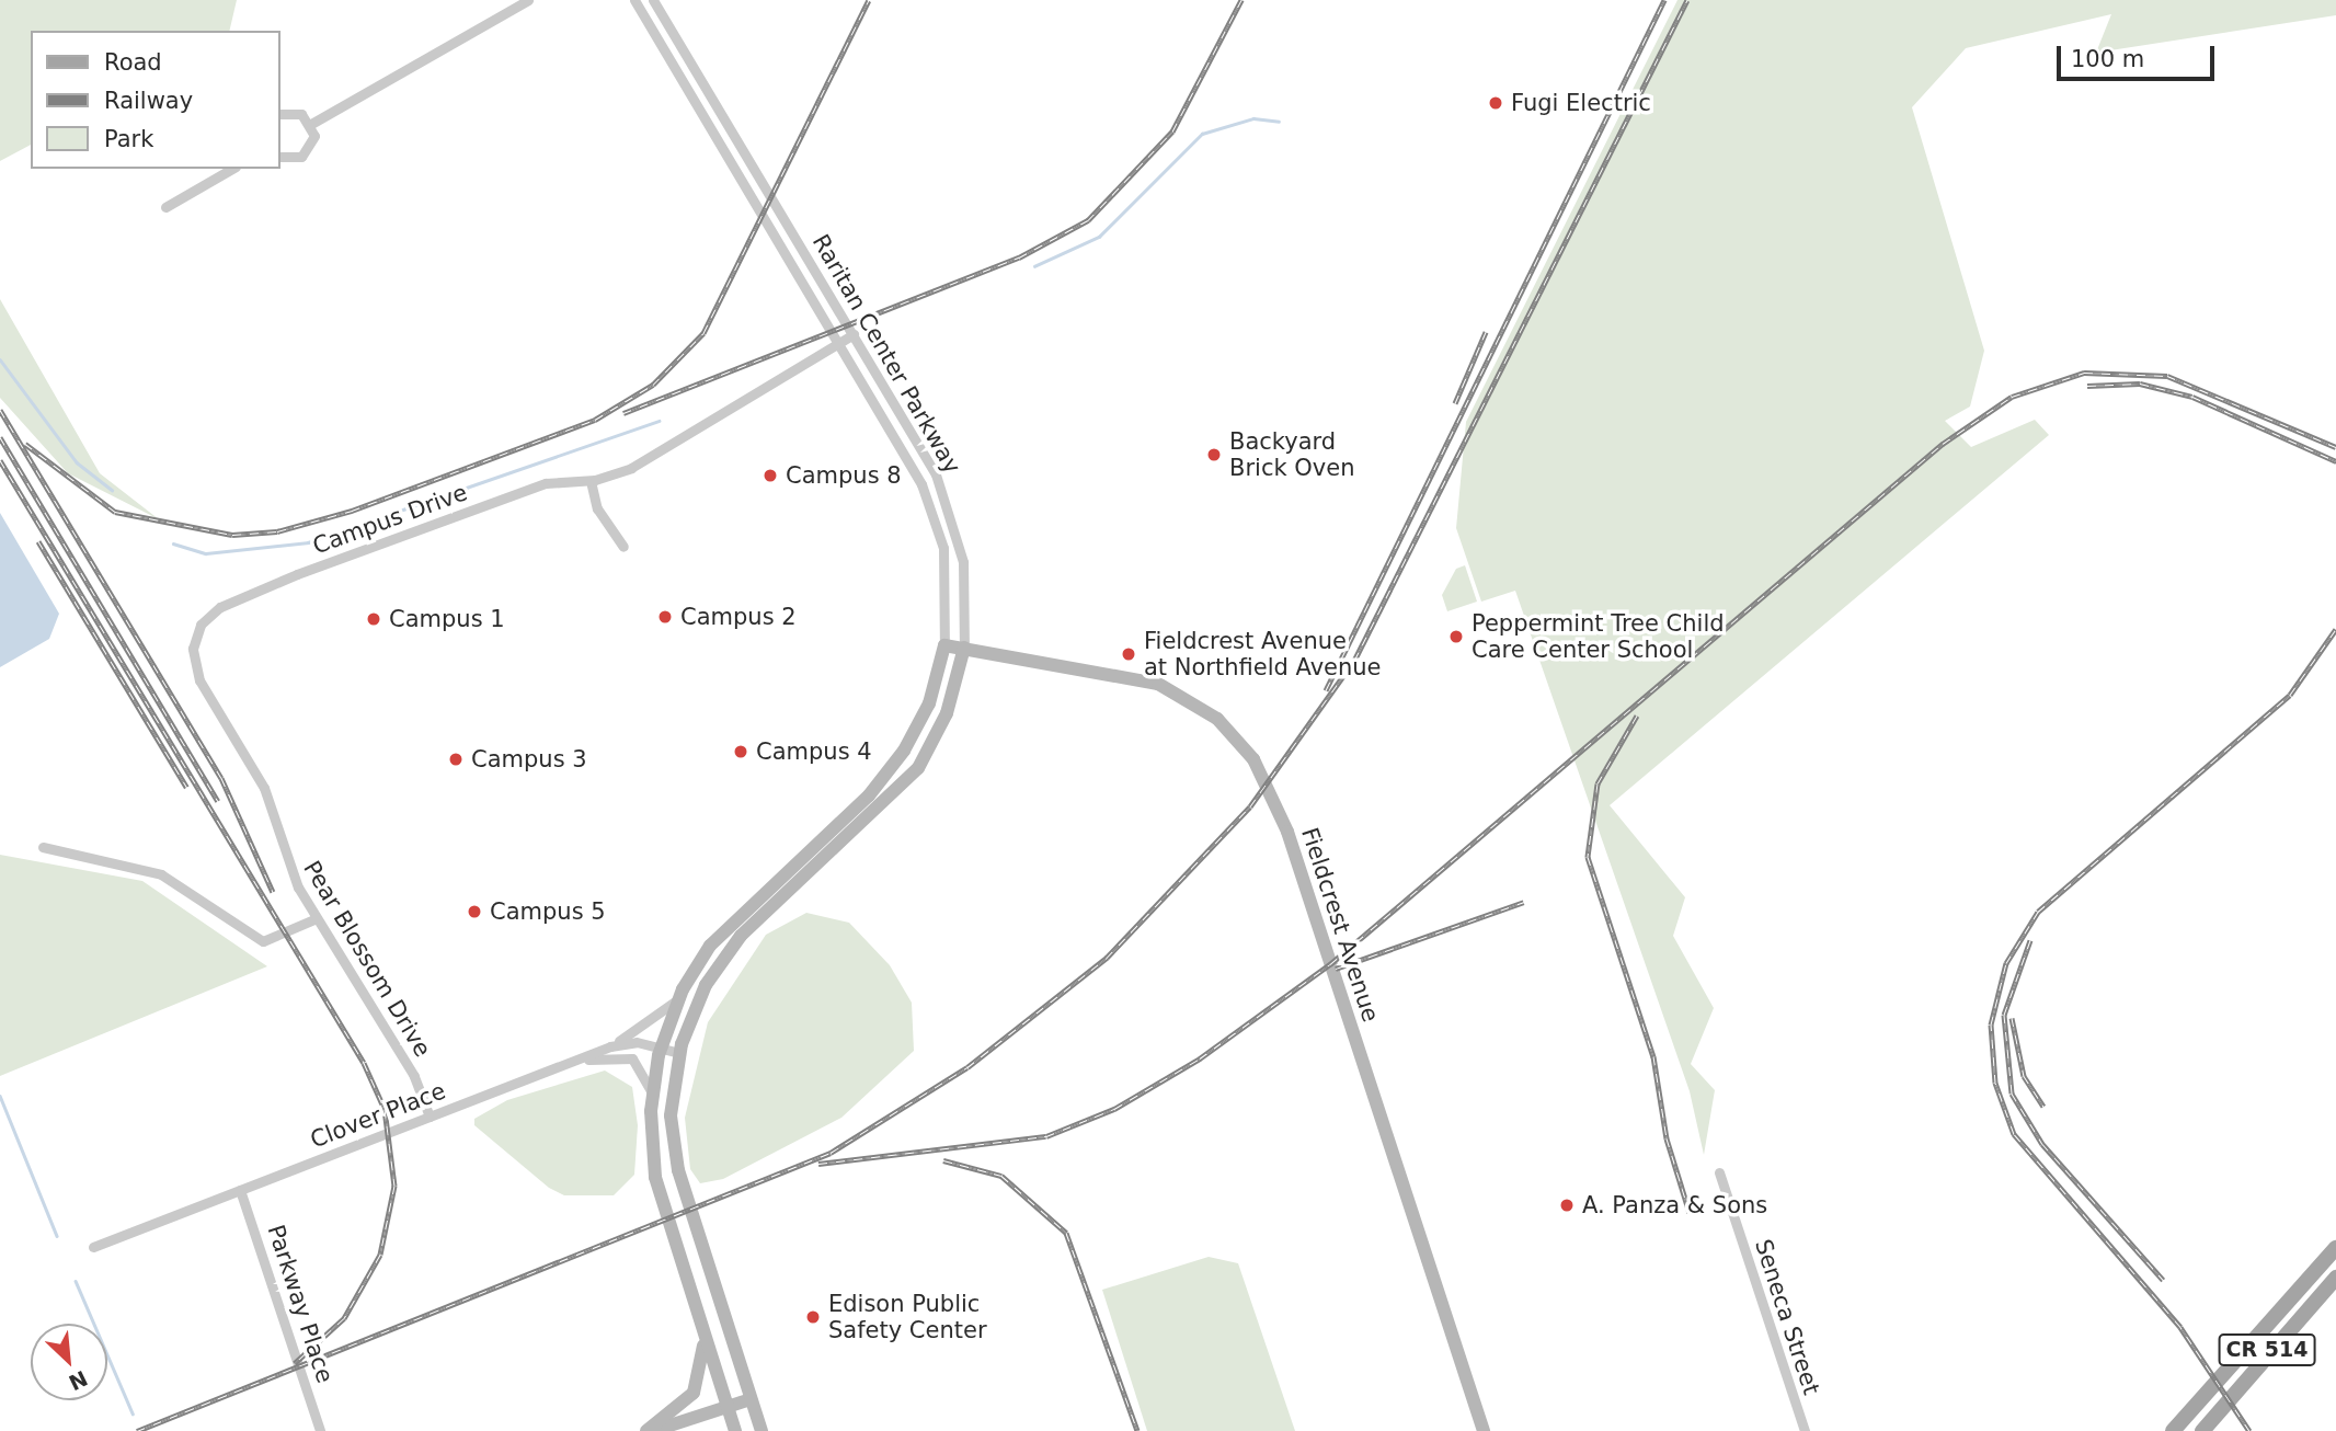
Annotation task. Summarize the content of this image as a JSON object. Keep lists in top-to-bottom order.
{
  "streets": {
    "main road": ["CR 514"],
    "street": [
      "Raritan Center Parkway",
      "Campus Drive",
      "Fieldcrest Avenue",
      "Pear Blossom Drive",
      "Clover Place",
      "Parkway Place",
      "Seneca Street"
    ]
  },
  "crossings": [
    ["Raritan Center Parkway", "Campus Drive"],
    ["Raritan Center Parkway", "Fieldcrest Avenue"],
    ["Raritan Center Parkway", "Clover Place"],
    ["Campus Drive", "Pear Blossom Drive"],
    ["Pear Blossom Drive", "Clover Place"],
    ["Clover Place", "Parkway Place"]
  ],
  "places": [
    "Fugi Electric",
    "Backyard Brick Oven",
    "Campus 8",
    "Campus 2",
    "Campus 1",
    "Peppermint Tree Child Care Center School",
    "Fieldcrest Avenue at Northfield Avenue",
    "Campus 4",
    "Campus 3",
    "Campus 5",
    "A. Panza & Sons",
    "Edison Public Safety Center"
  ],
  "legend": ["Road", "Railway", "Park"],
  "scale_bar": "100 m",
  "north": "bottom right"
}
